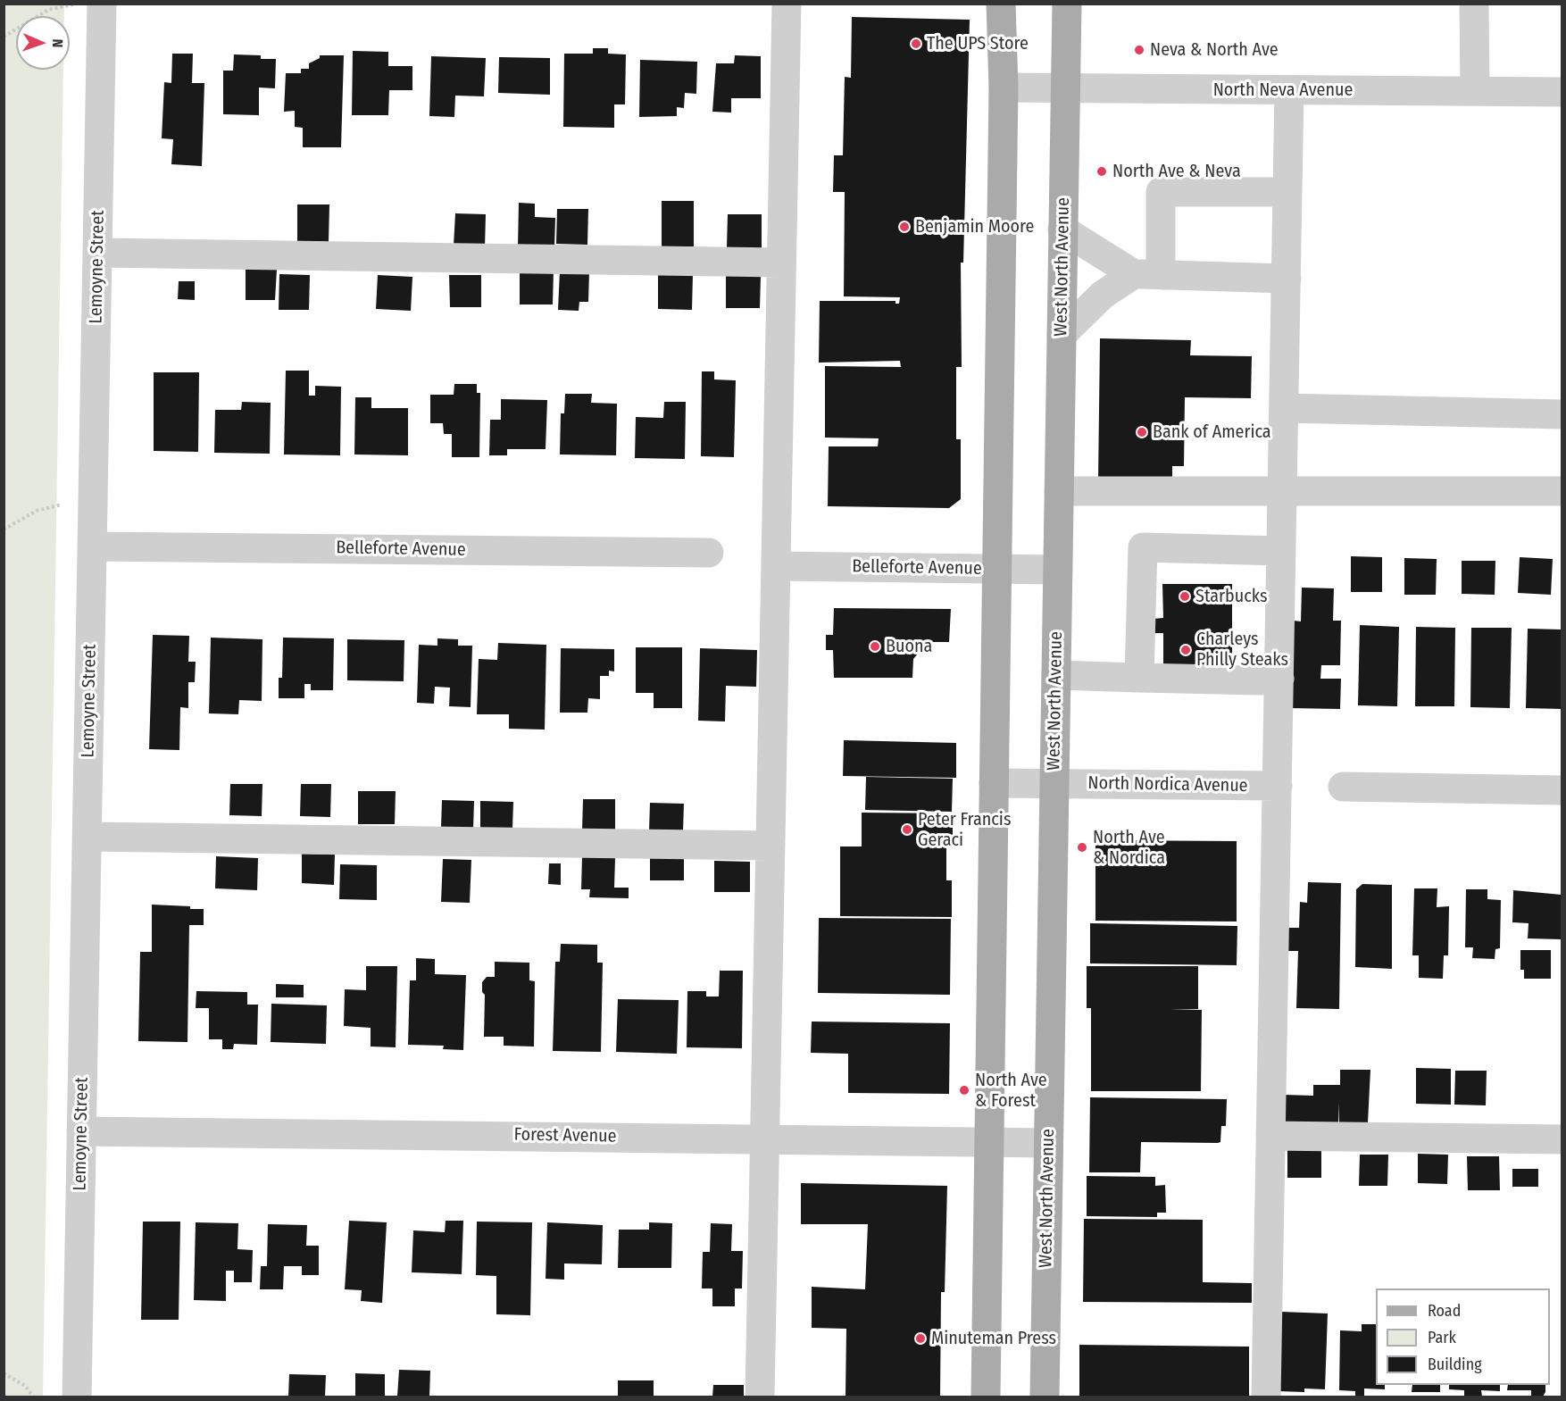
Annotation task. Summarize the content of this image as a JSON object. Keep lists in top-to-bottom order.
{
  "streets": {
    "main road": ["West North Avenue"],
    "street": [
      "North Neva Avenue",
      "Lemoyne Street",
      "Belleforte Avenue",
      "North Nordica Avenue",
      "Forest Avenue"
    ]
  },
  "crossings": [
    ["North Neva Avenue", "West North Avenue"],
    ["Lemoyne Street", "Belleforte Avenue"],
    ["Lemoyne Street", "Forest Avenue"],
    ["West North Avenue", "Belleforte Avenue"],
    ["West North Avenue", "North Nordica Avenue"],
    ["West North Avenue", "Forest Avenue"]
  ],
  "places": [
    "The UPS Store",
    "Neva & North Ave",
    "North Ave & Neva",
    "Benjamin Moore",
    "Bank of America",
    "Starbucks",
    "Buona",
    "Charleys Philly Steaks",
    "Peter Francis Geraci",
    "North Ave & Nordica",
    "North Ave & Forest",
    "Minuteman Press"
  ],
  "legend": ["Road", "Park", "Building"],
  "north": "right"
}
